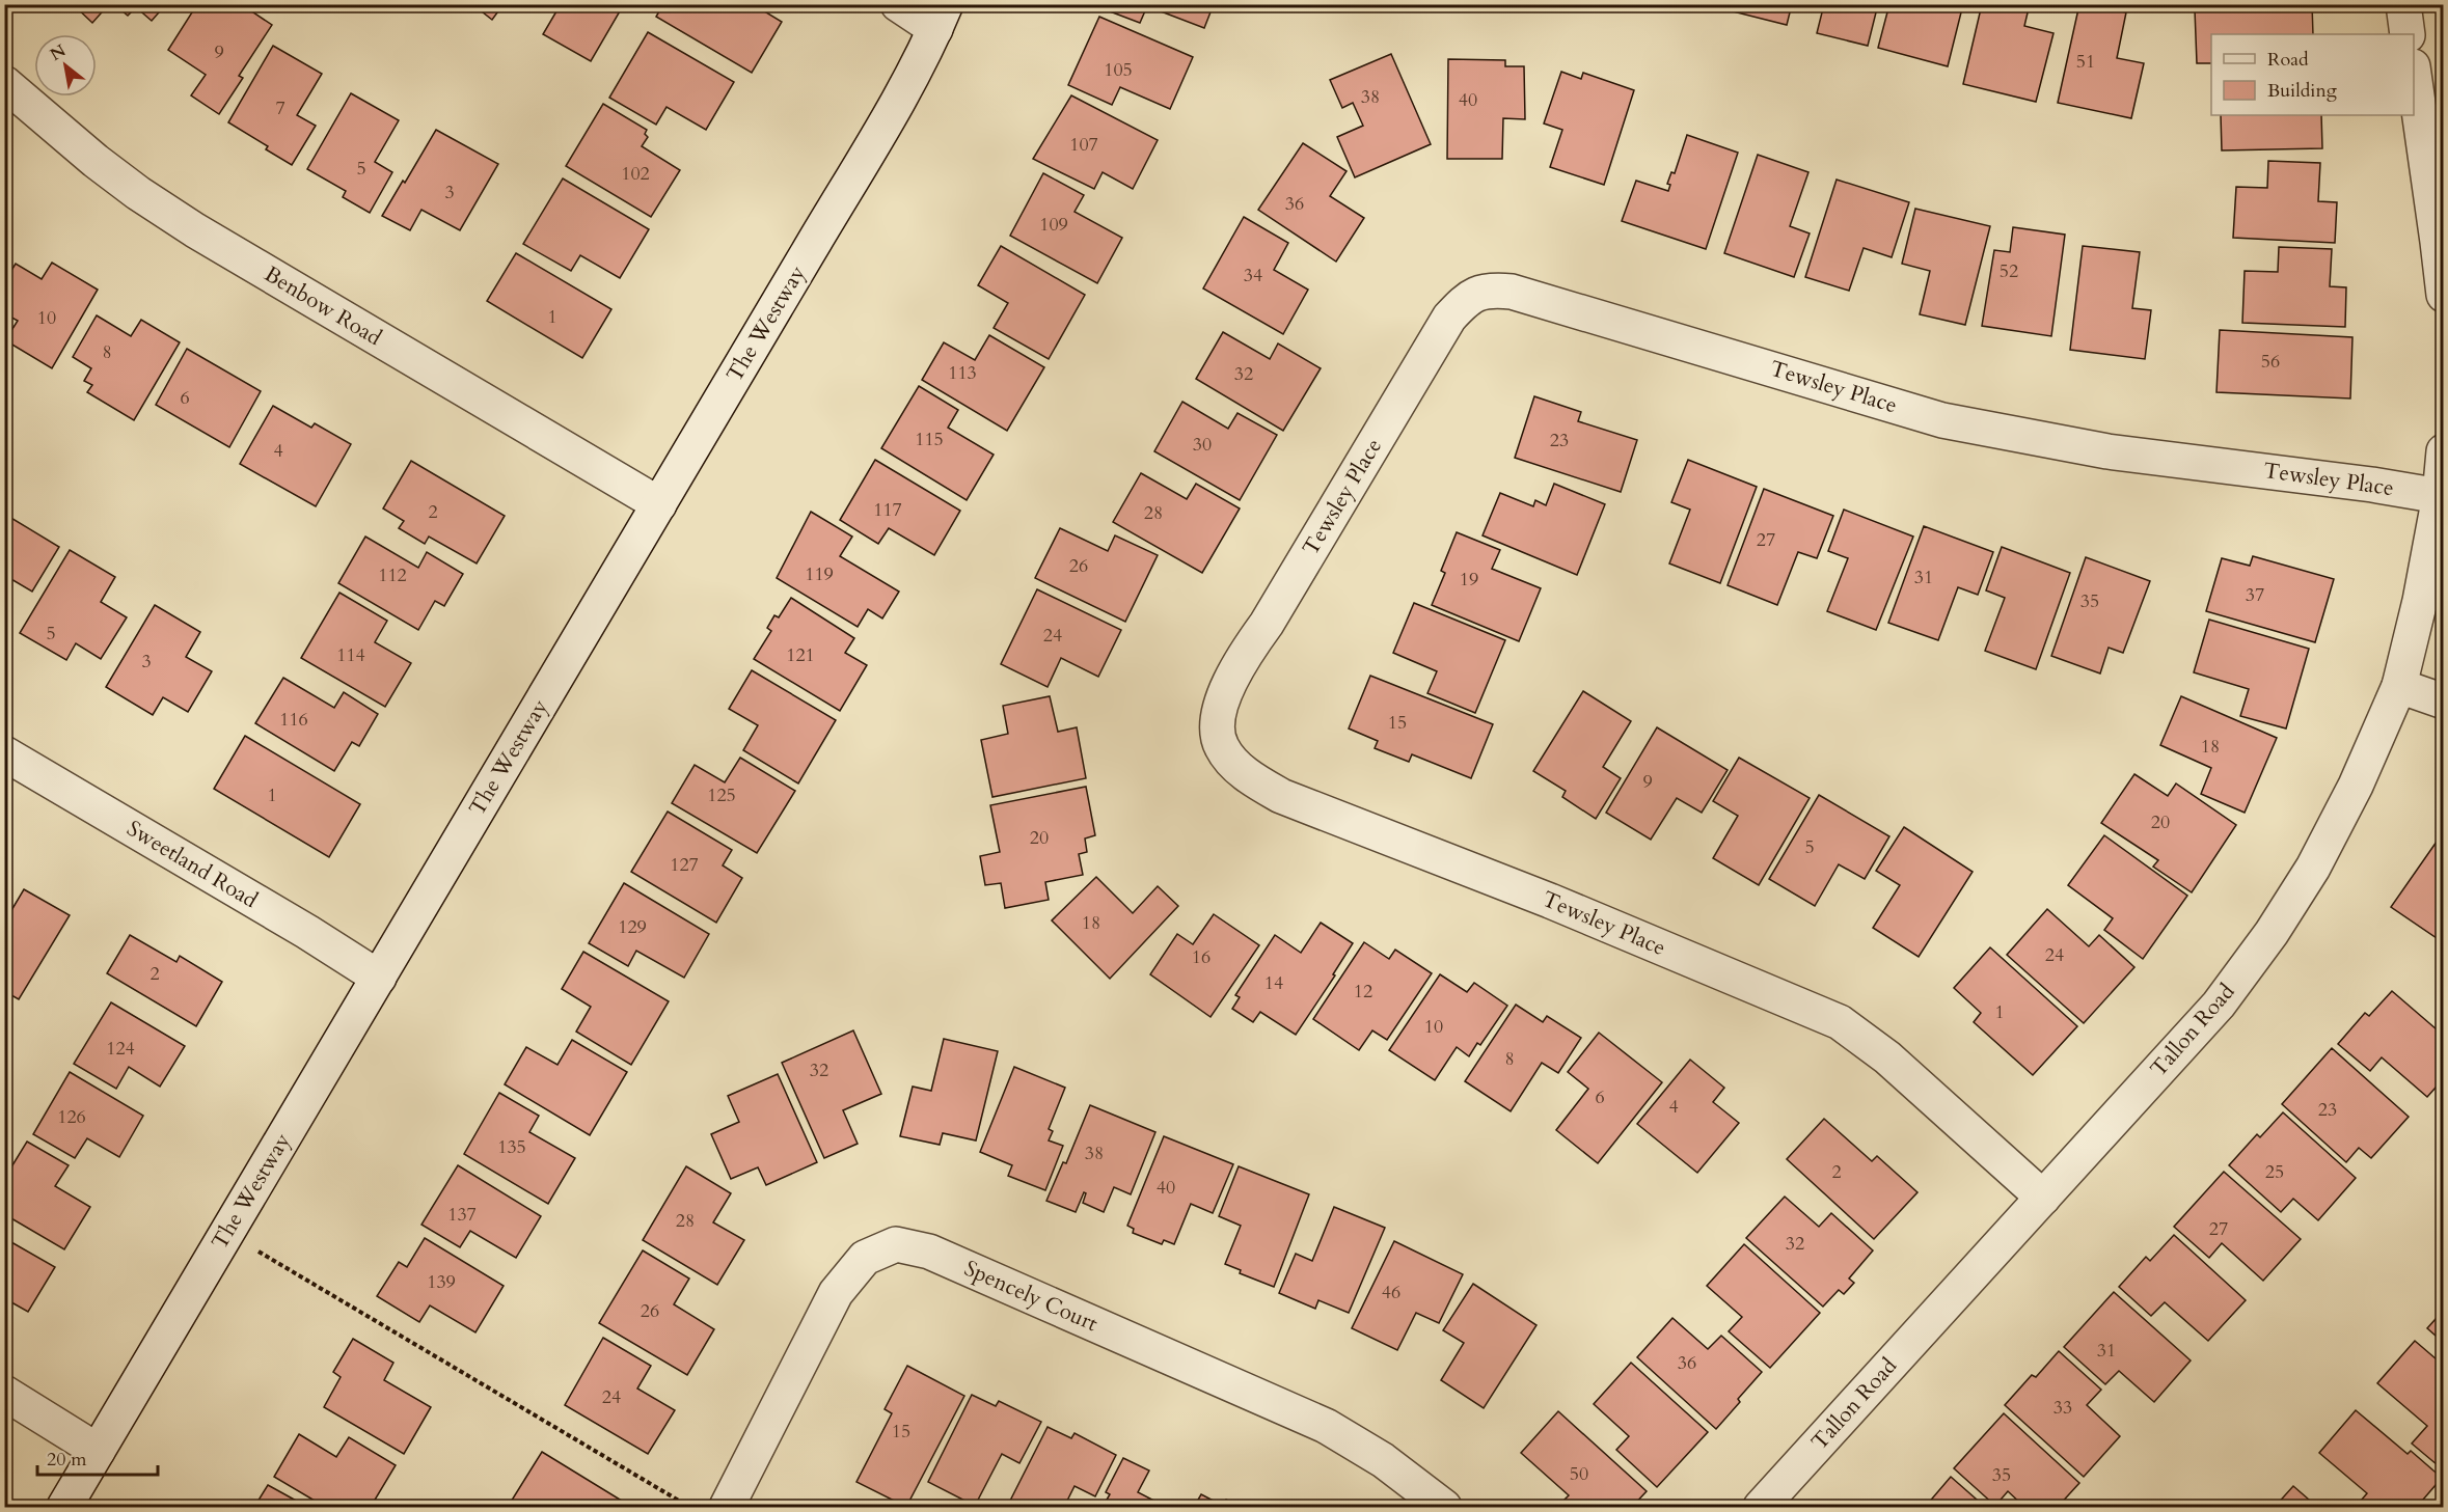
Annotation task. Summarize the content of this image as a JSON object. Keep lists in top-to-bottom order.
{
  "streets": {
    "street": [
      "Benbow Road",
      "The Westway",
      "Tewsley Place",
      "Sweetland Road",
      "Tallon Road",
      "Spencely Court"
    ]
  },
  "crossings": [
    ["Benbow Road", "The Westway"],
    ["The Westway", "Sweetland Road"],
    ["Tewsley Place", "Tallon Road"]
  ],
  "house_numbers": [
    "9",
    "51",
    "105",
    "38",
    "40",
    "7",
    "107",
    "5",
    "102",
    "3",
    "36",
    "109",
    "52",
    "34",
    "1",
    "10",
    "8",
    "56",
    "113",
    "32",
    "6",
    "115",
    "23",
    "30",
    "4",
    "117",
    "2",
    "28",
    "27",
    "26",
    "119",
    "112",
    "31",
    "19",
    "37",
    "35",
    "5",
    "24",
    "114",
    "121",
    "3",
    "116",
    "15",
    "18",
    "9",
    "1",
    "125",
    "20",
    "20",
    "5",
    "127",
    "18",
    "129",
    "24",
    "16",
    "2",
    "14",
    "12",
    "1",
    "10",
    "124",
    "8",
    "32",
    "6",
    "4",
    "23",
    "126",
    "135",
    "38",
    "2",
    "25",
    "40",
    "137",
    "28",
    "27",
    "32",
    "139",
    "46",
    "26",
    "31",
    "36",
    "24",
    "33",
    "15",
    "50",
    "35"
  ],
  "legend": ["Road", "Building"],
  "scale_bar": "20 m",
  "north": "top left"
}
